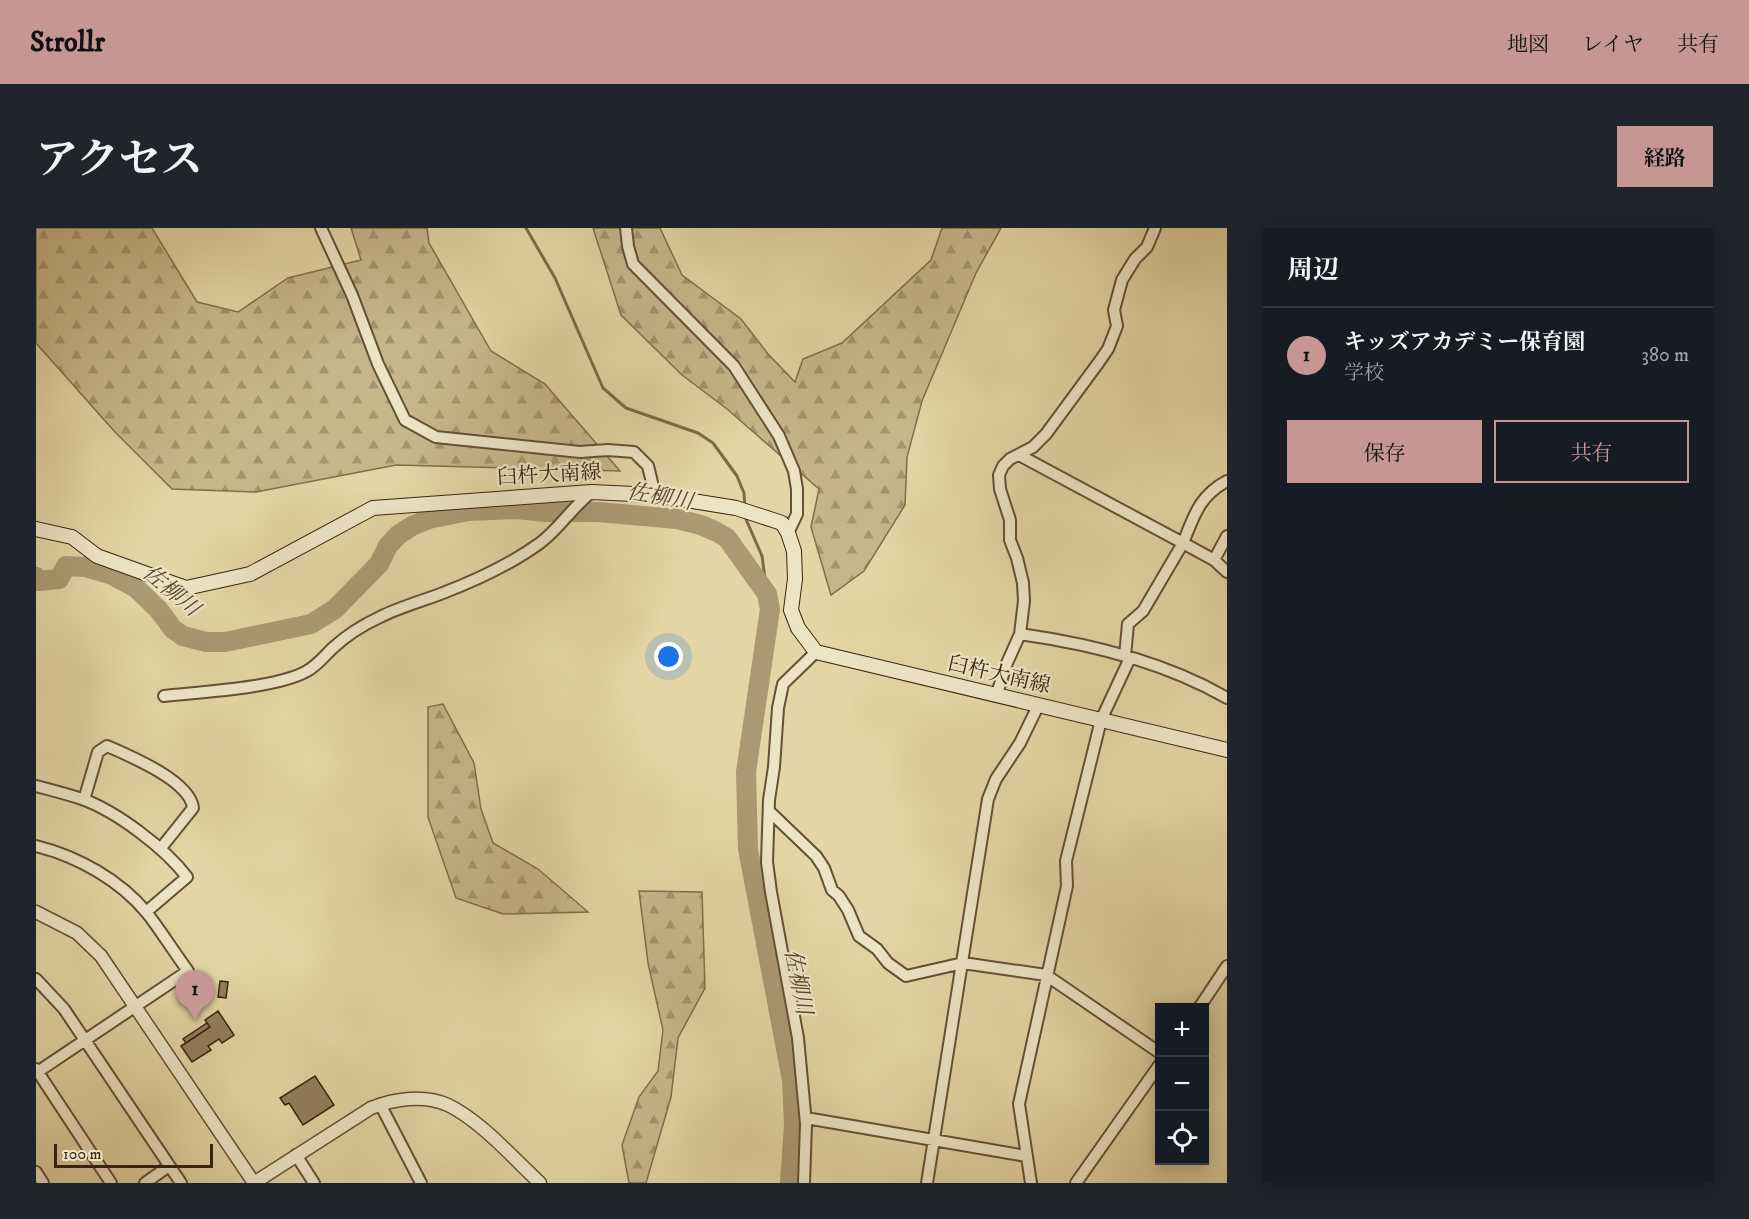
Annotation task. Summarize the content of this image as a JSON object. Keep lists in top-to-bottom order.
{
  "streets": {
    "main road": ["臼杵大南線"]
  },
  "water": ["佐柳川"],
  "scale_bar": "100 m",
  "page": {
    "header": "Strollr",
    "nav": ["地図", "レイヤ", "共有"],
    "title": "アクセス",
    "buttons": [
      "経路",
      ["保存", "共有"]
    ],
    "heading": "周辺",
    "list": [
      {
        "mark": "1",
        "name": "キッズアカデミー保育園",
        "note": "学校",
        "value": "380 m"
      }
    ],
    "pins": "1",
    "map_buttons": ["+", "−"],
    "scale": "100 m"
  }
}
